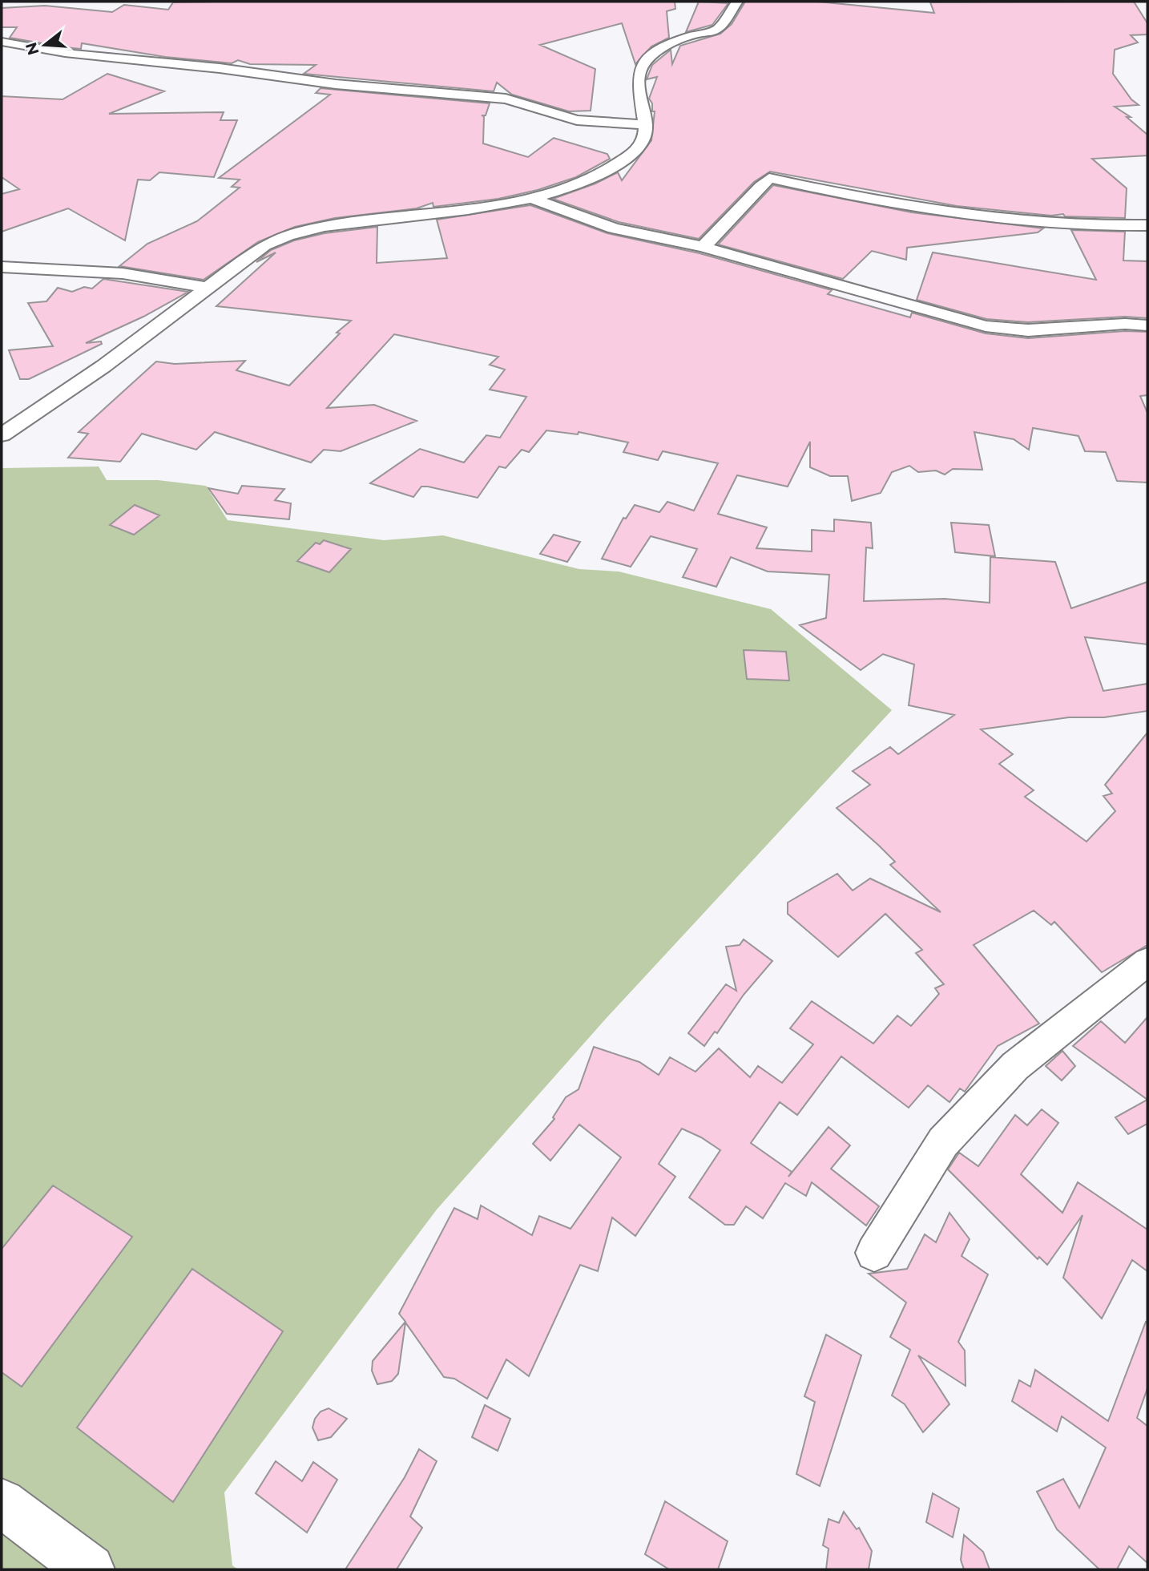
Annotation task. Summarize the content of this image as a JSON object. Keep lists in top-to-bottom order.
{
  "north": "left"
}
